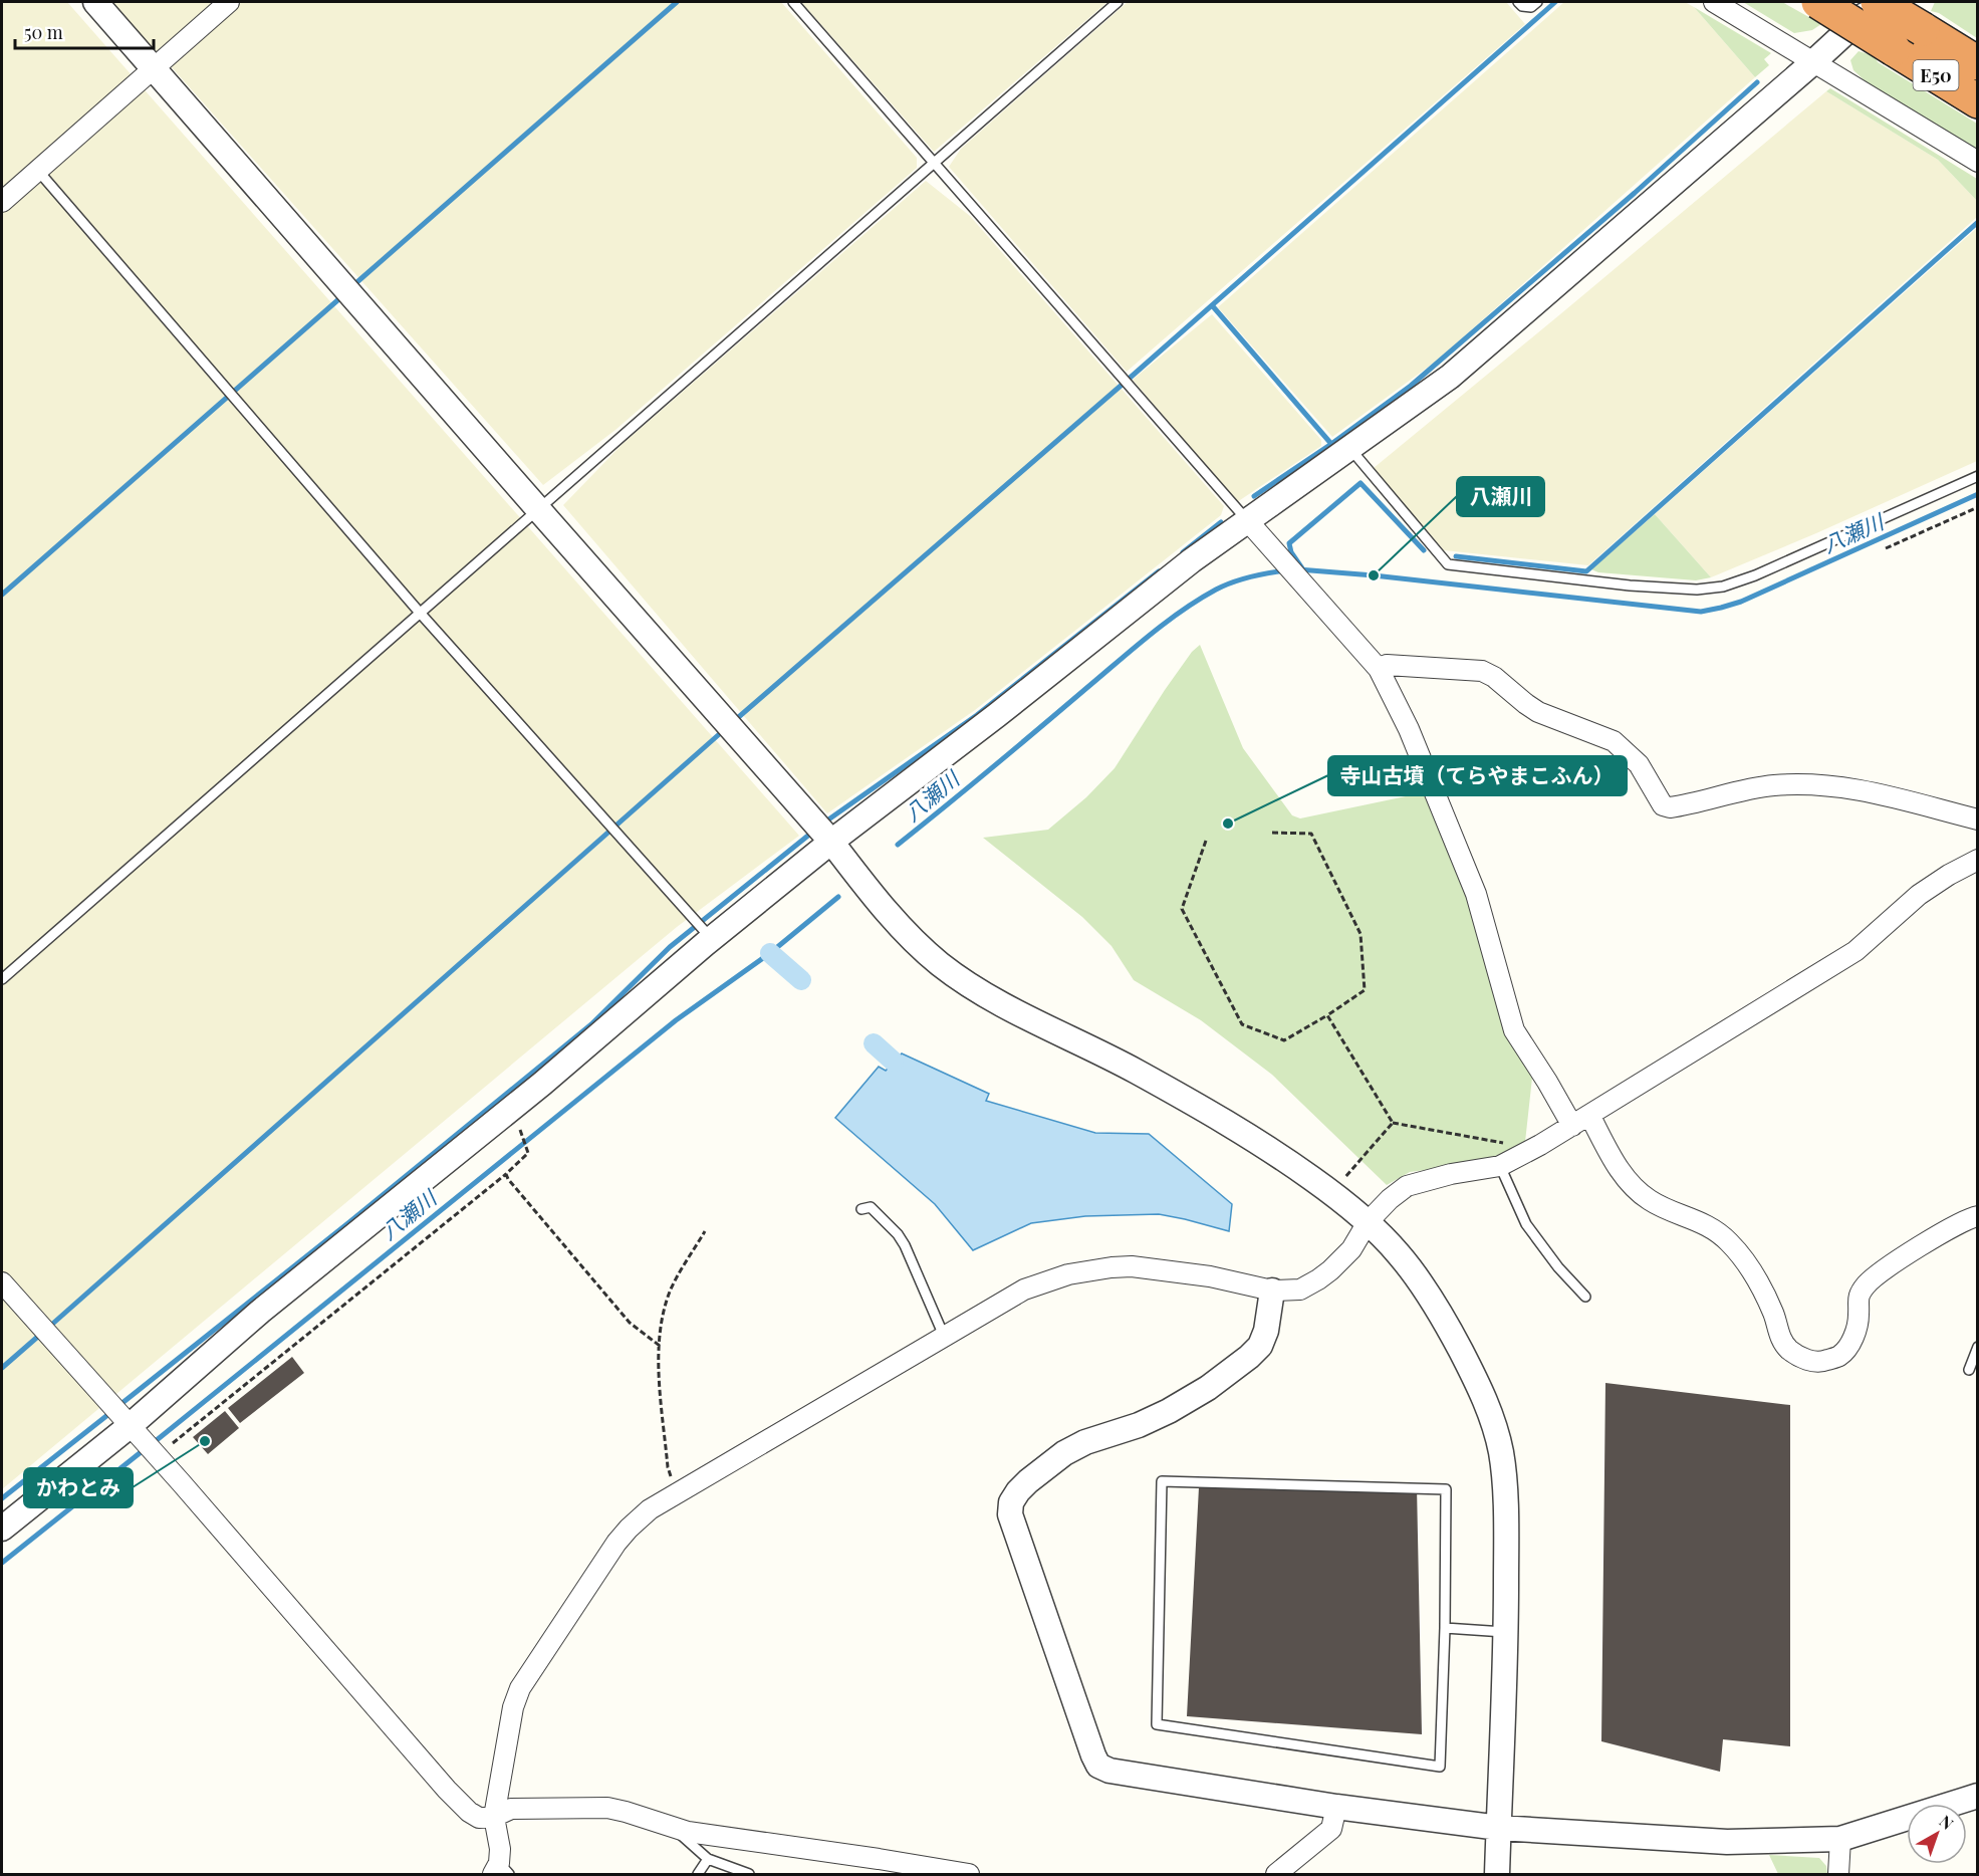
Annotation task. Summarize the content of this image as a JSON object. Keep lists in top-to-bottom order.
{
  "streets": {
    "highway": ["E50"]
  },
  "water": ["八瀬川"],
  "places": ["八瀬川", "寺山古墳（てらやまこふん）", "かわとみ"],
  "scale_bar": "50 m",
  "north": "top right"
}
